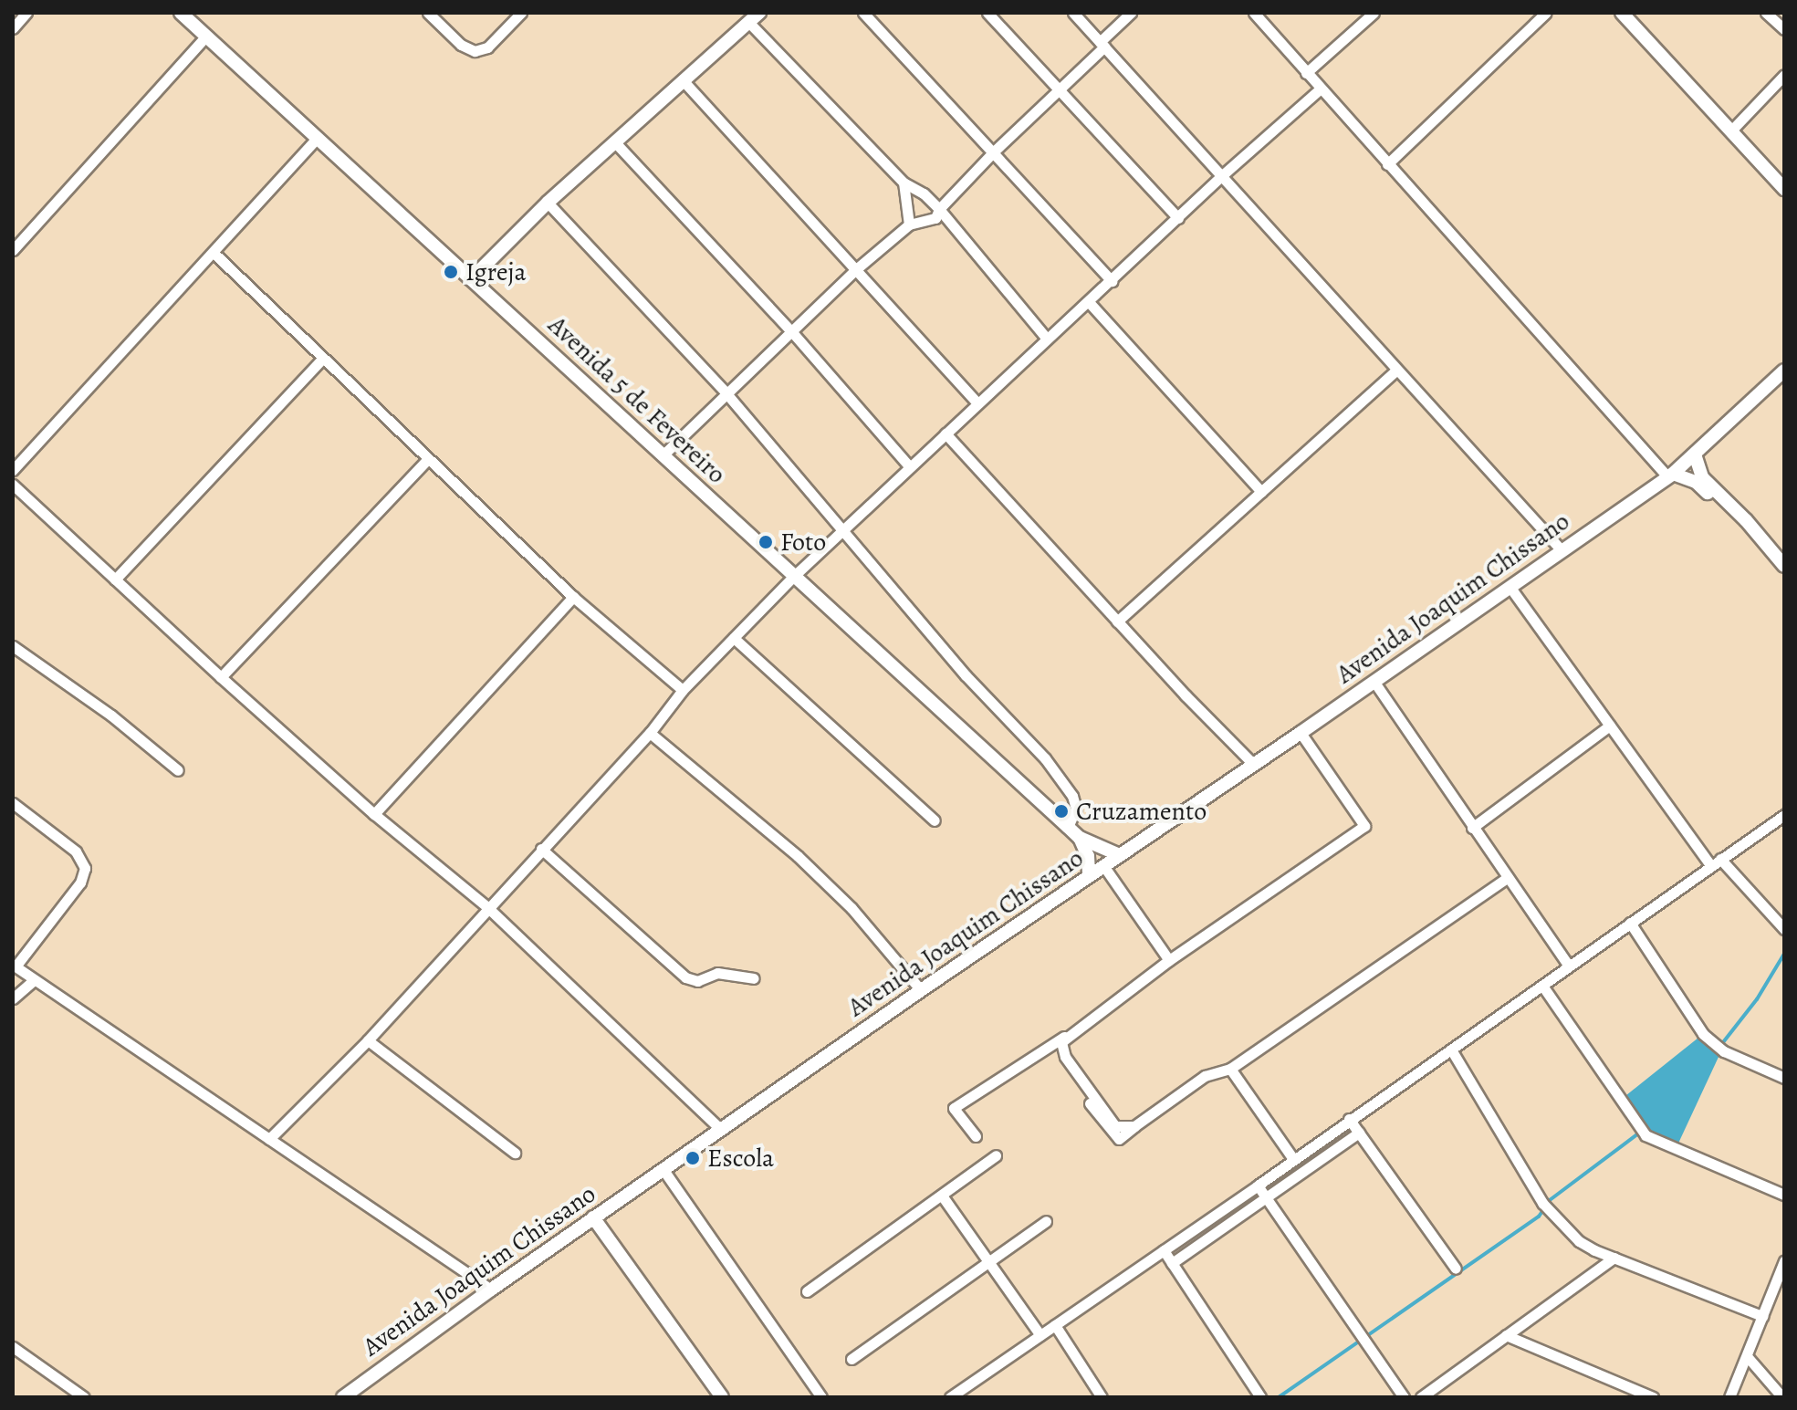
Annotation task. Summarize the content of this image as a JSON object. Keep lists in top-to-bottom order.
{
  "streets": {
    "street": ["Avenida 5 de Fevereiro", "Avenida Joaquim Chissano"]
  },
  "places": [
    "Igreja",
    "Foto",
    "Cruzamento",
    "Escola"
  ]
}
